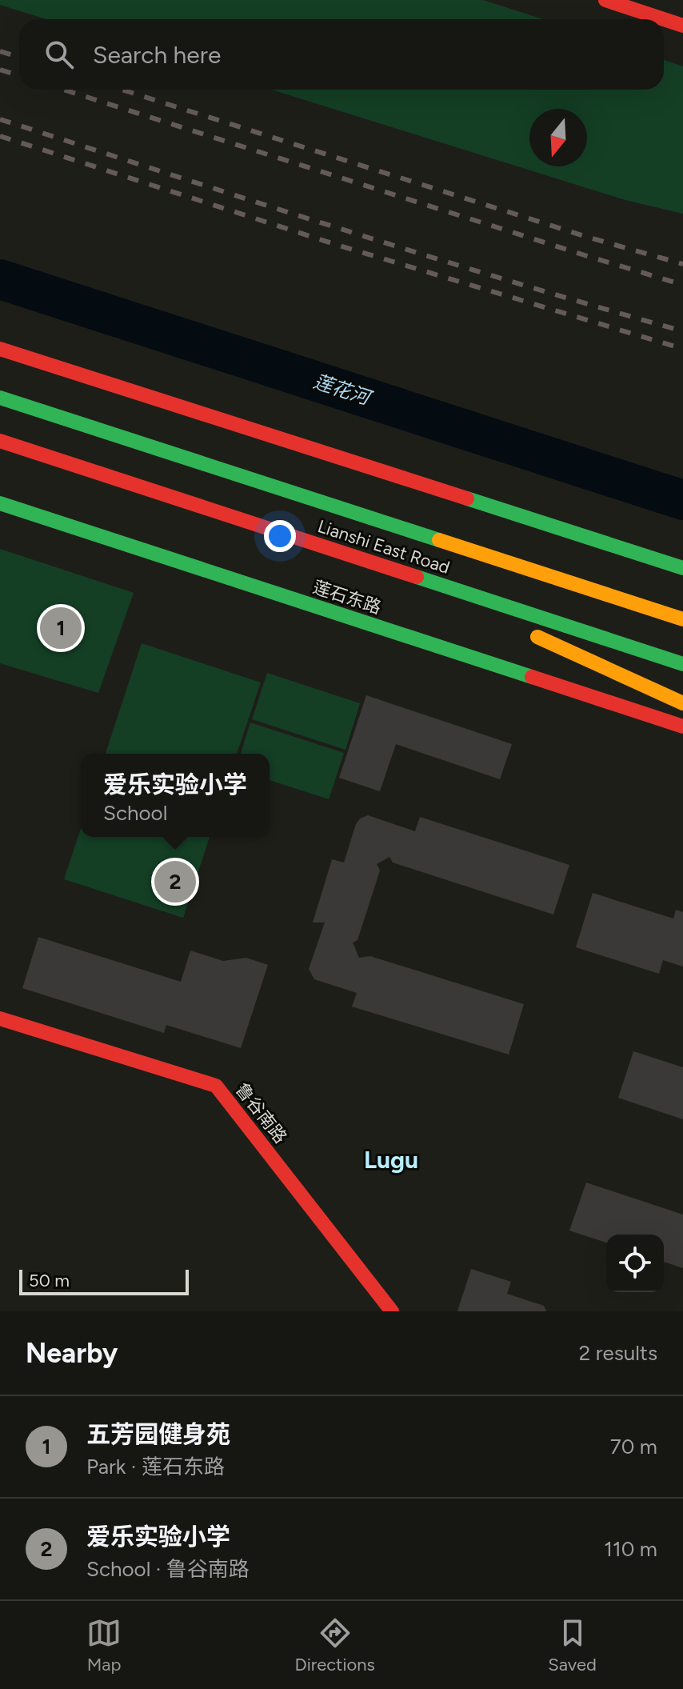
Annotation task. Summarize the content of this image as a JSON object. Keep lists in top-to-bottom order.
{
  "streets": {
    "main road": ["Lianshi East Road", "莲石东路", "鲁谷南路"]
  },
  "districts": ["Lugu"],
  "water": ["莲花河"],
  "scale_bar": "50 m",
  "north": "bottom",
  "page": {
    "search": "Search here",
    "pins": ["1", "2"],
    "popup": ["爱乐实验小学", "School"],
    "scale": "50 m",
    "heading": ["Nearby", "2 results"],
    "list": [
      {
        "mark": "1",
        "name": "五芳园健身苑",
        "note": "Park · 莲石东路",
        "value": "70 m"
      },
      {
        "mark": "2",
        "name": "爱乐实验小学",
        "note": "School · 鲁谷南路",
        "value": "110 m"
      }
    ],
    "nav": ["Map", "Directions", "Saved"]
  }
}
